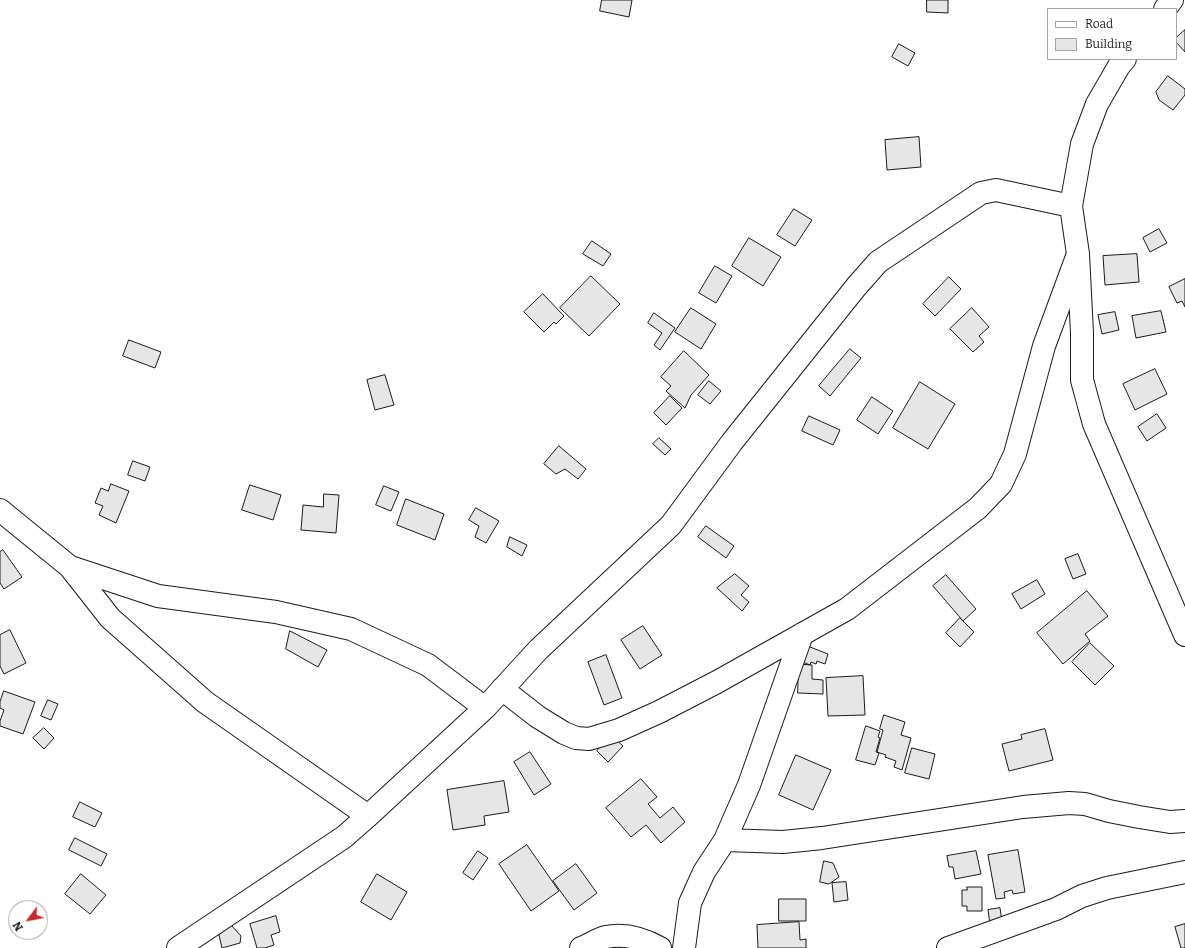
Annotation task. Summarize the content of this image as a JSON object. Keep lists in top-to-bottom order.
{
  "legend": ["Road", "Building"],
  "north": "bottom left"
}
